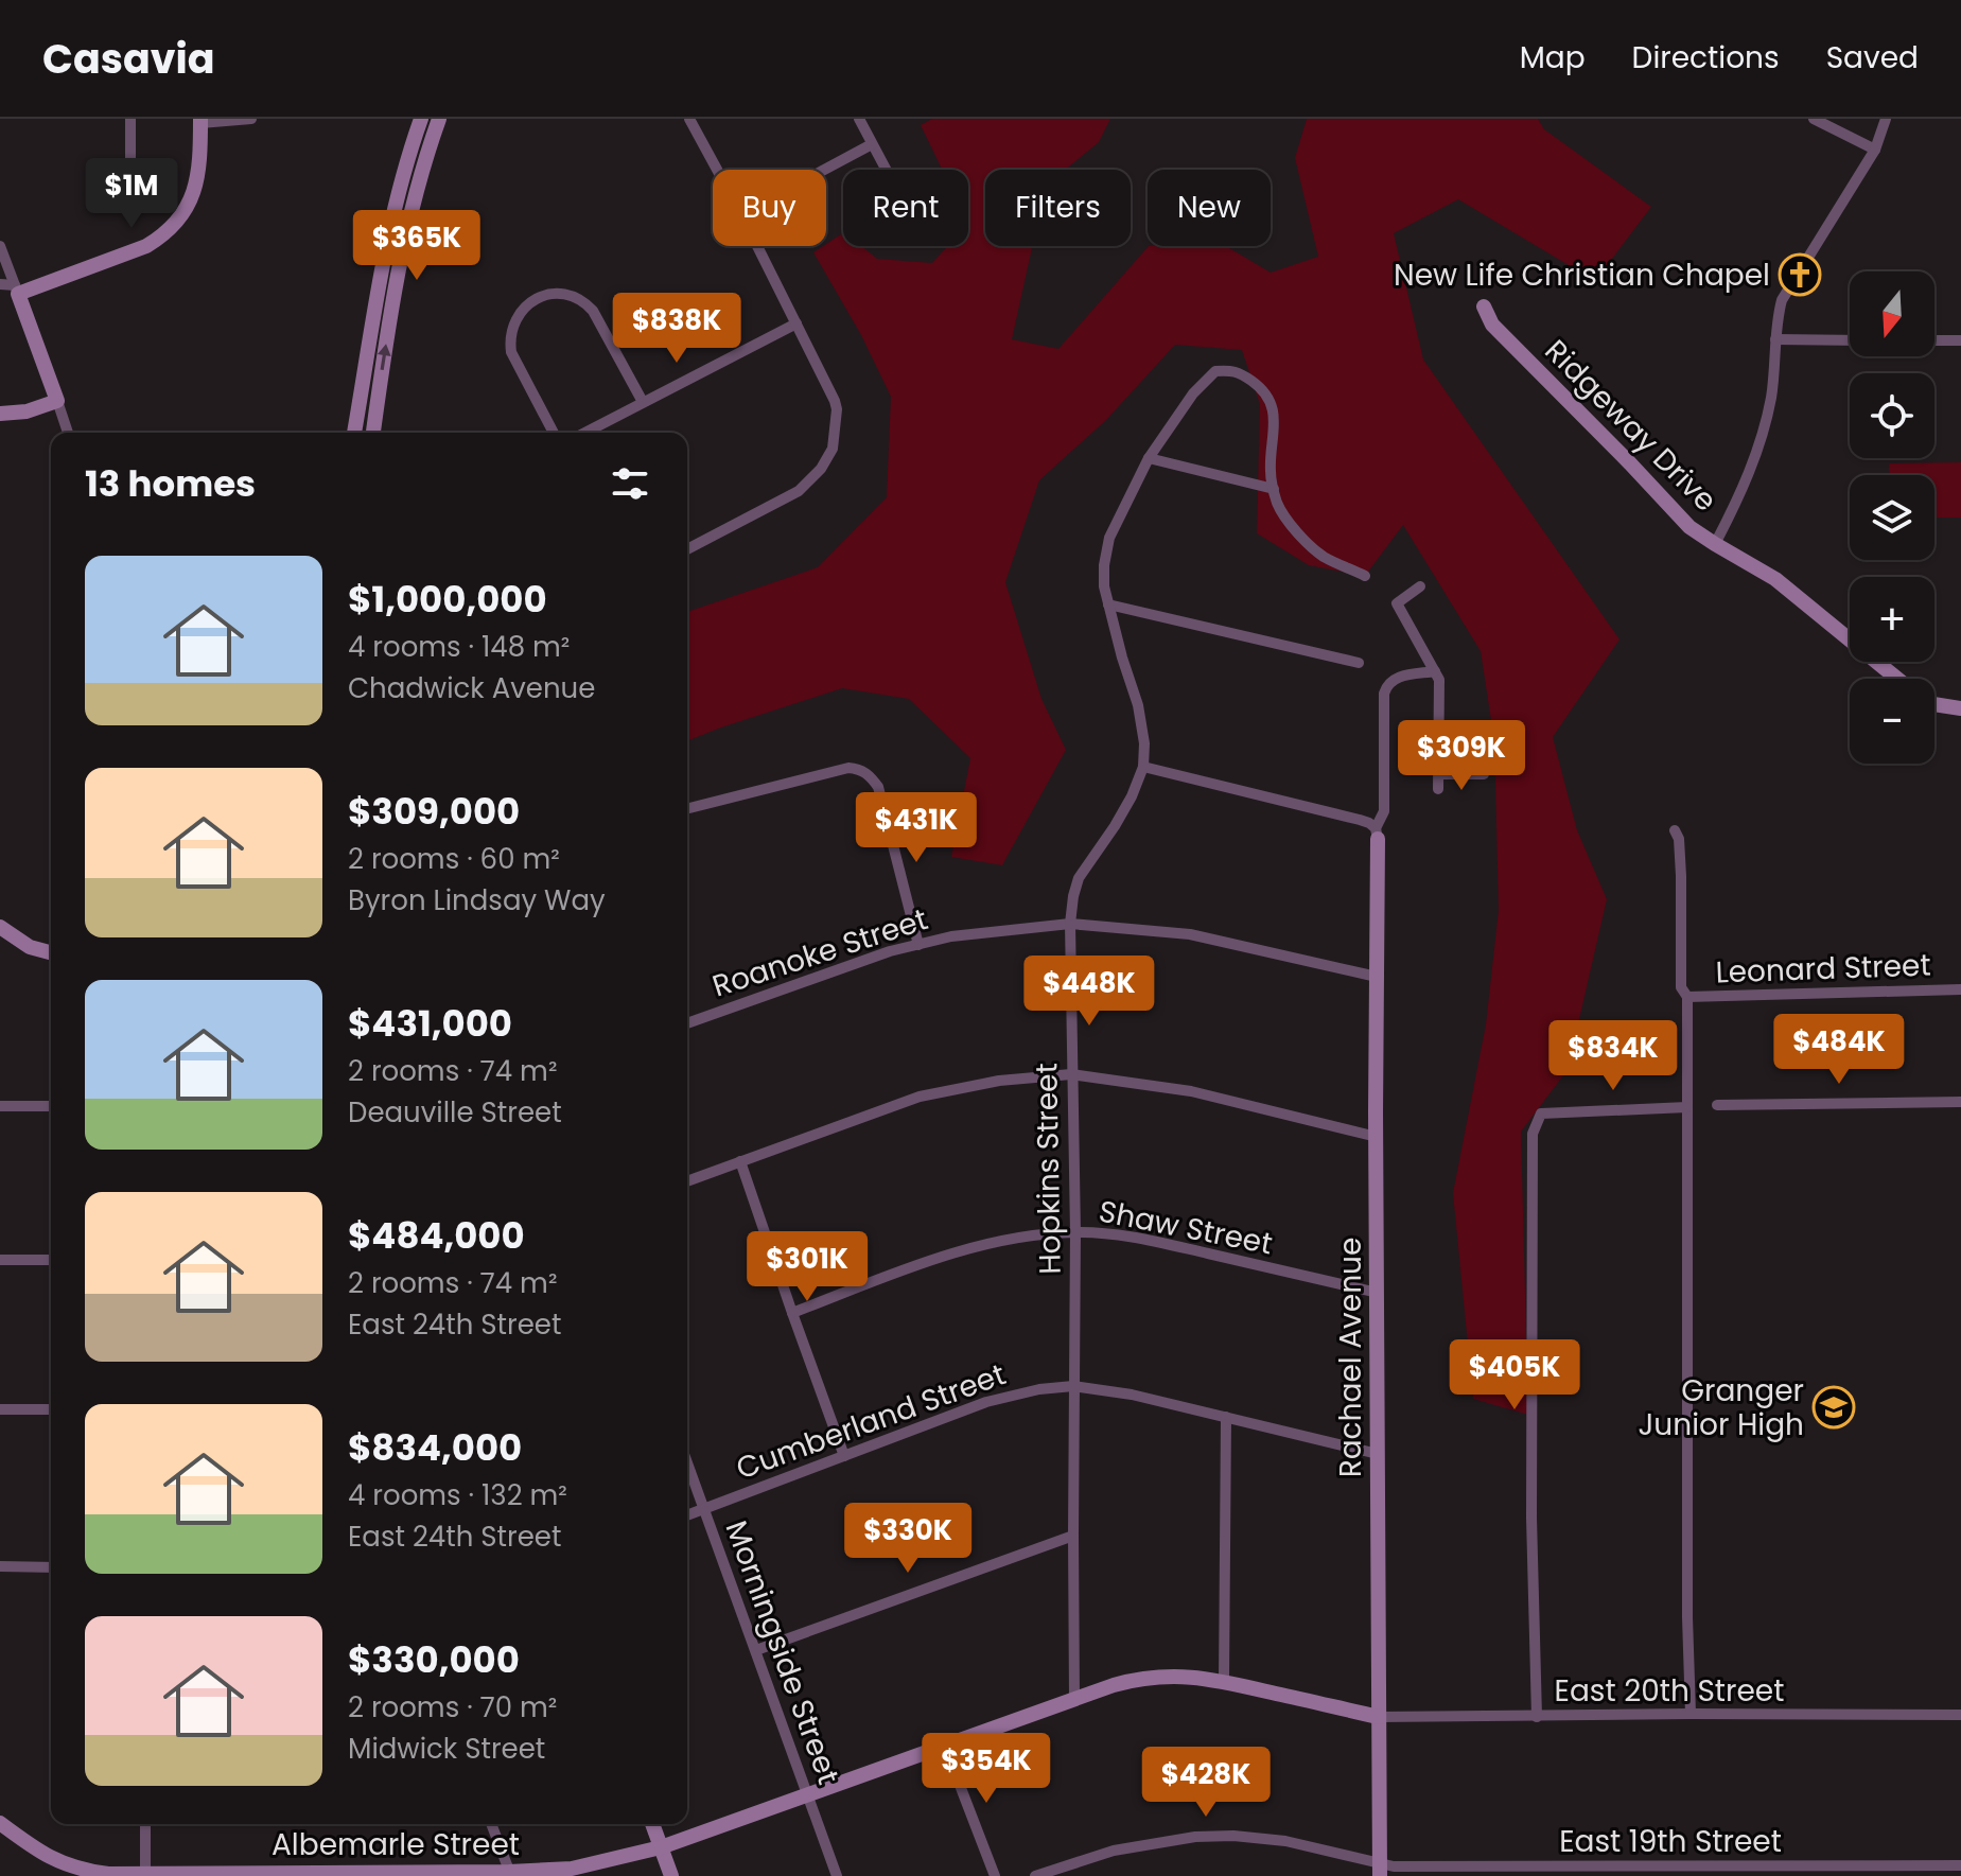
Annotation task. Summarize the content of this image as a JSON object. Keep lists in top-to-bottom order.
{
  "streets": {
    "street": [
      "Ridgeway Drive",
      "Roanoke Street",
      "Leonard Street",
      "Hopkins Street",
      "Shaw Street",
      "Rachael Avenue",
      "Cumberland Street",
      "Morningside Street",
      "East 20th Street",
      "East 19th Street",
      "Albemarle Street"
    ]
  },
  "crossings": [
    ["Roanoke Street", "Hopkins Street"],
    ["Roanoke Street", "Rachael Avenue"],
    ["Hopkins Street", "Shaw Street"],
    ["Hopkins Street", "Cumberland Street"],
    ["Hopkins Street", "Albemarle Street"],
    ["Shaw Street", "Rachael Avenue"],
    ["Rachael Avenue", "Cumberland Street"],
    ["Rachael Avenue", "East 20th Street"],
    ["Rachael Avenue", "East 19th Street"],
    ["Rachael Avenue", "Albemarle Street"],
    ["Cumberland Street", "Morningside Street"],
    ["Morningside Street", "Albemarle Street"],
    ["East 20th Street", "Albemarle Street"]
  ],
  "places": {
    "church": ["New Life Christian Chapel"],
    "school or university": ["Granger Junior High"]
  },
  "north": "bottom",
  "page": {
    "header": "Casavia",
    "nav": ["Map", "Directions", "Saved"],
    "price": [
      "$1M",
      "$365K",
      "$838K",
      "$309K",
      "$431K",
      "$448K",
      "$484K",
      "$834K",
      "$301K",
      "$405K",
      "$330K",
      "$354K",
      "$428K"
    ],
    "chip": [
      "Buy",
      "Rent",
      "Filters",
      "New"
    ],
    "map_buttons": ["+", "−"],
    "heading": "13 homes",
    "list": [
      {
        "name": "$1,000,000",
        "note": "4 rooms · 148 m² · Chadwick Avenue"
      },
      {
        "name": "$309,000",
        "note": "2 rooms · 60 m² · Byron Lindsay Way"
      },
      {
        "name": "$431,000",
        "note": "2 rooms · 74 m² · Deauville Street"
      },
      {
        "name": "$484,000",
        "note": "2 rooms · 74 m² · East 24th Street"
      },
      {
        "name": "$834,000",
        "note": "4 rooms · 132 m² · East 24th Street"
      },
      {
        "name": "$330,000",
        "note": "2 rooms · 70 m² · Midwick Street"
      }
    ]
  }
}
